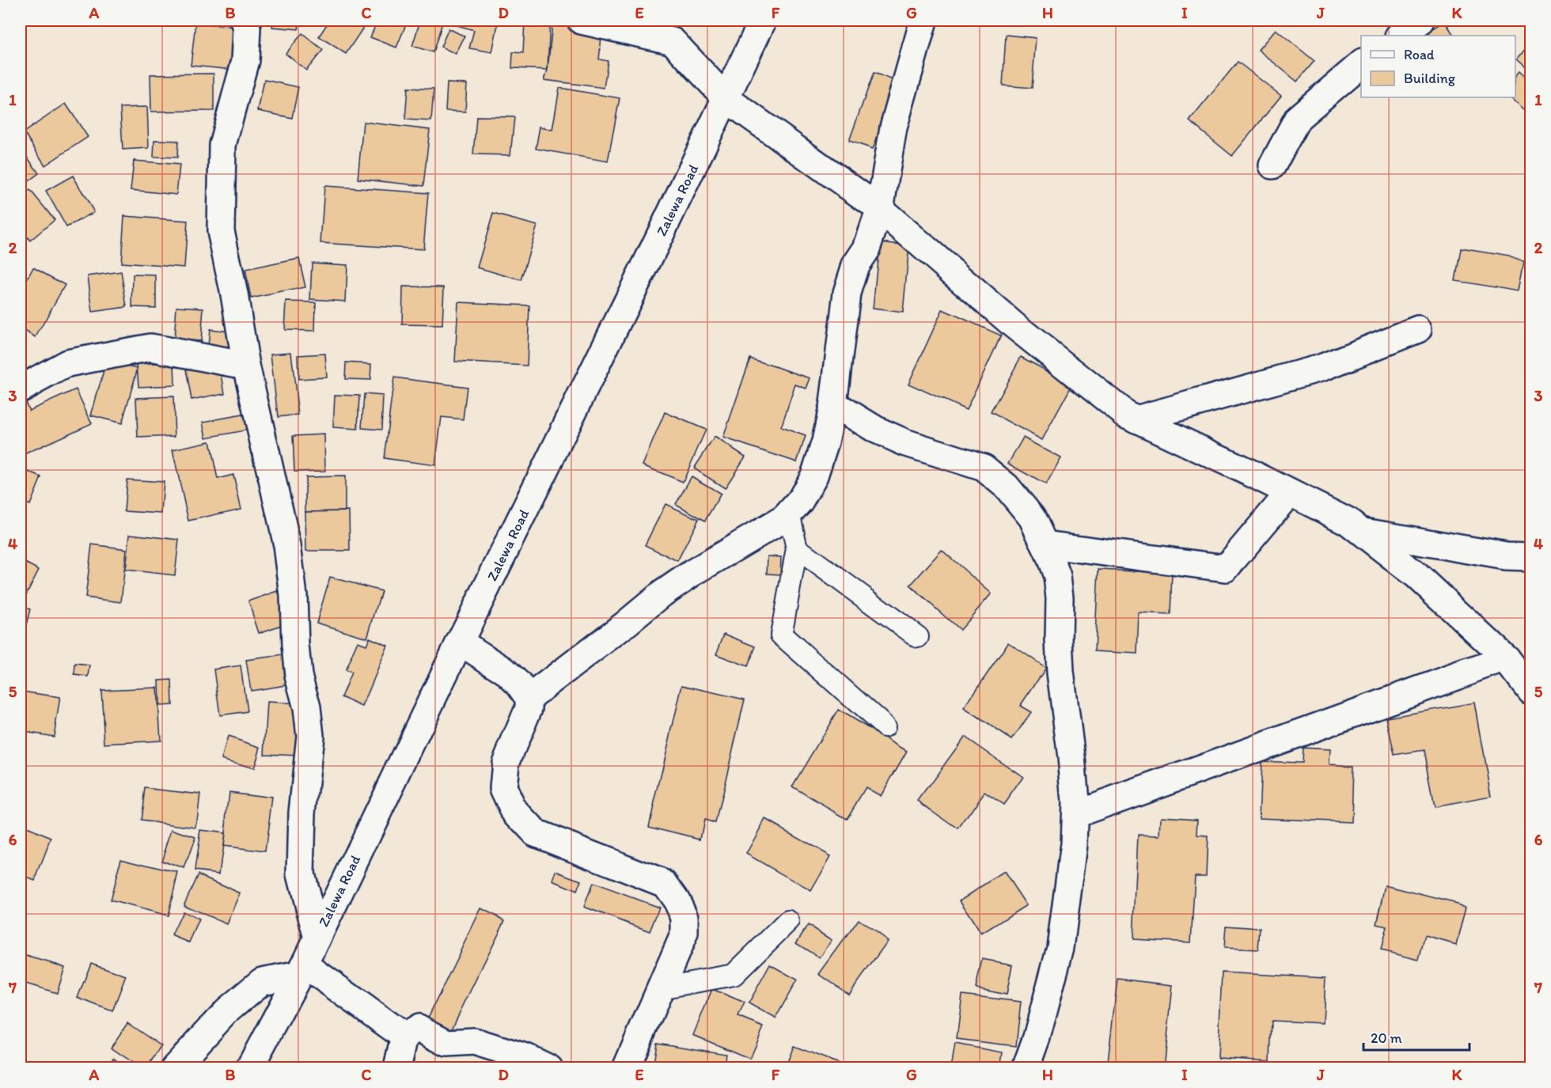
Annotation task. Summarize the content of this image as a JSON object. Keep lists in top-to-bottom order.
{
  "streets": {
    "main road": ["Zalewa Road"]
  },
  "legend": ["Road", "Building"],
  "scale_bar": "20 m",
  "grid": {
    "columns": [
      "A",
      "B",
      "C",
      "D",
      "E",
      "F",
      "G",
      "H",
      "I",
      "J",
      "K"
    ],
    "rows": [
      "1",
      "2",
      "3",
      "4",
      "5",
      "6",
      "7"
    ]
  }
}
